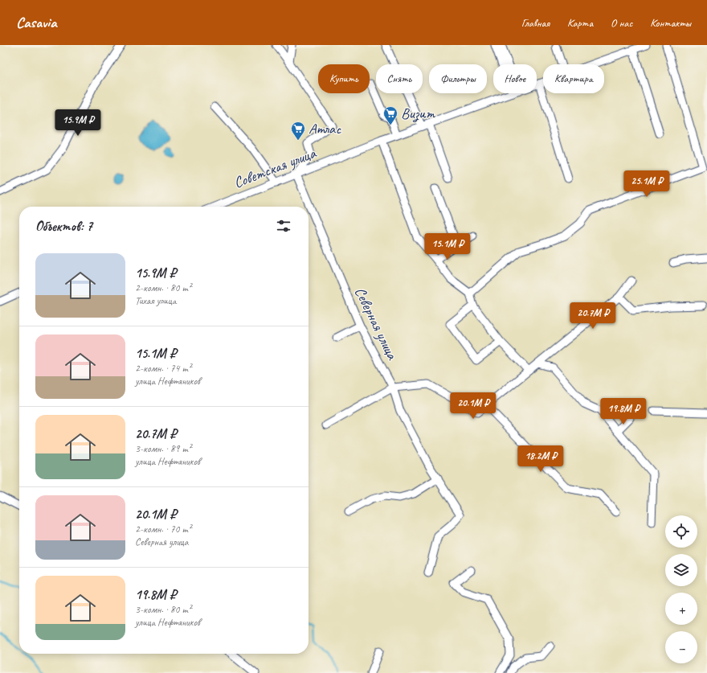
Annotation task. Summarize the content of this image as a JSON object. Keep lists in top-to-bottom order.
{
  "streets": {
    "street": ["Советская улица", "Северная улица"]
  },
  "crossings": [
    ["Советская улица", "Северная улица"]
  ],
  "places": {
    "supermarket": ["Визит", "Атлас"]
  },
  "page": {
    "header": "Casavia",
    "nav": [
      "Главная",
      "Карта",
      "О нас",
      "Контакты"
    ],
    "chip": [
      "Купить",
      "Снять",
      "Фильтры",
      "Новое",
      "Квартира"
    ],
    "price": [
      "15.9M ₽",
      "25.1M ₽",
      "15.1M ₽",
      "20.7M ₽",
      "20.1M ₽",
      "19.8M ₽",
      "18.2M ₽"
    ],
    "heading": "Объектов: 7",
    "list": [
      {
        "name": "15.9M ₽",
        "note": "2-комн. · 80 m² · Тихая улица"
      },
      {
        "name": "15.1M ₽",
        "note": "2-комн. · 74 m² · улица Нефтяников"
      },
      {
        "name": "20.7M ₽",
        "note": "3-комн. · 89 m² · улица Нефтяников"
      },
      {
        "name": "20.1M ₽",
        "note": "2-комн. · 70 m² · Северная улица"
      },
      {
        "name": "19.8M ₽",
        "note": "3-комн. · 80 m² · улица Нефтяников"
      }
    ],
    "map_buttons": ["+", "−"]
  }
}
